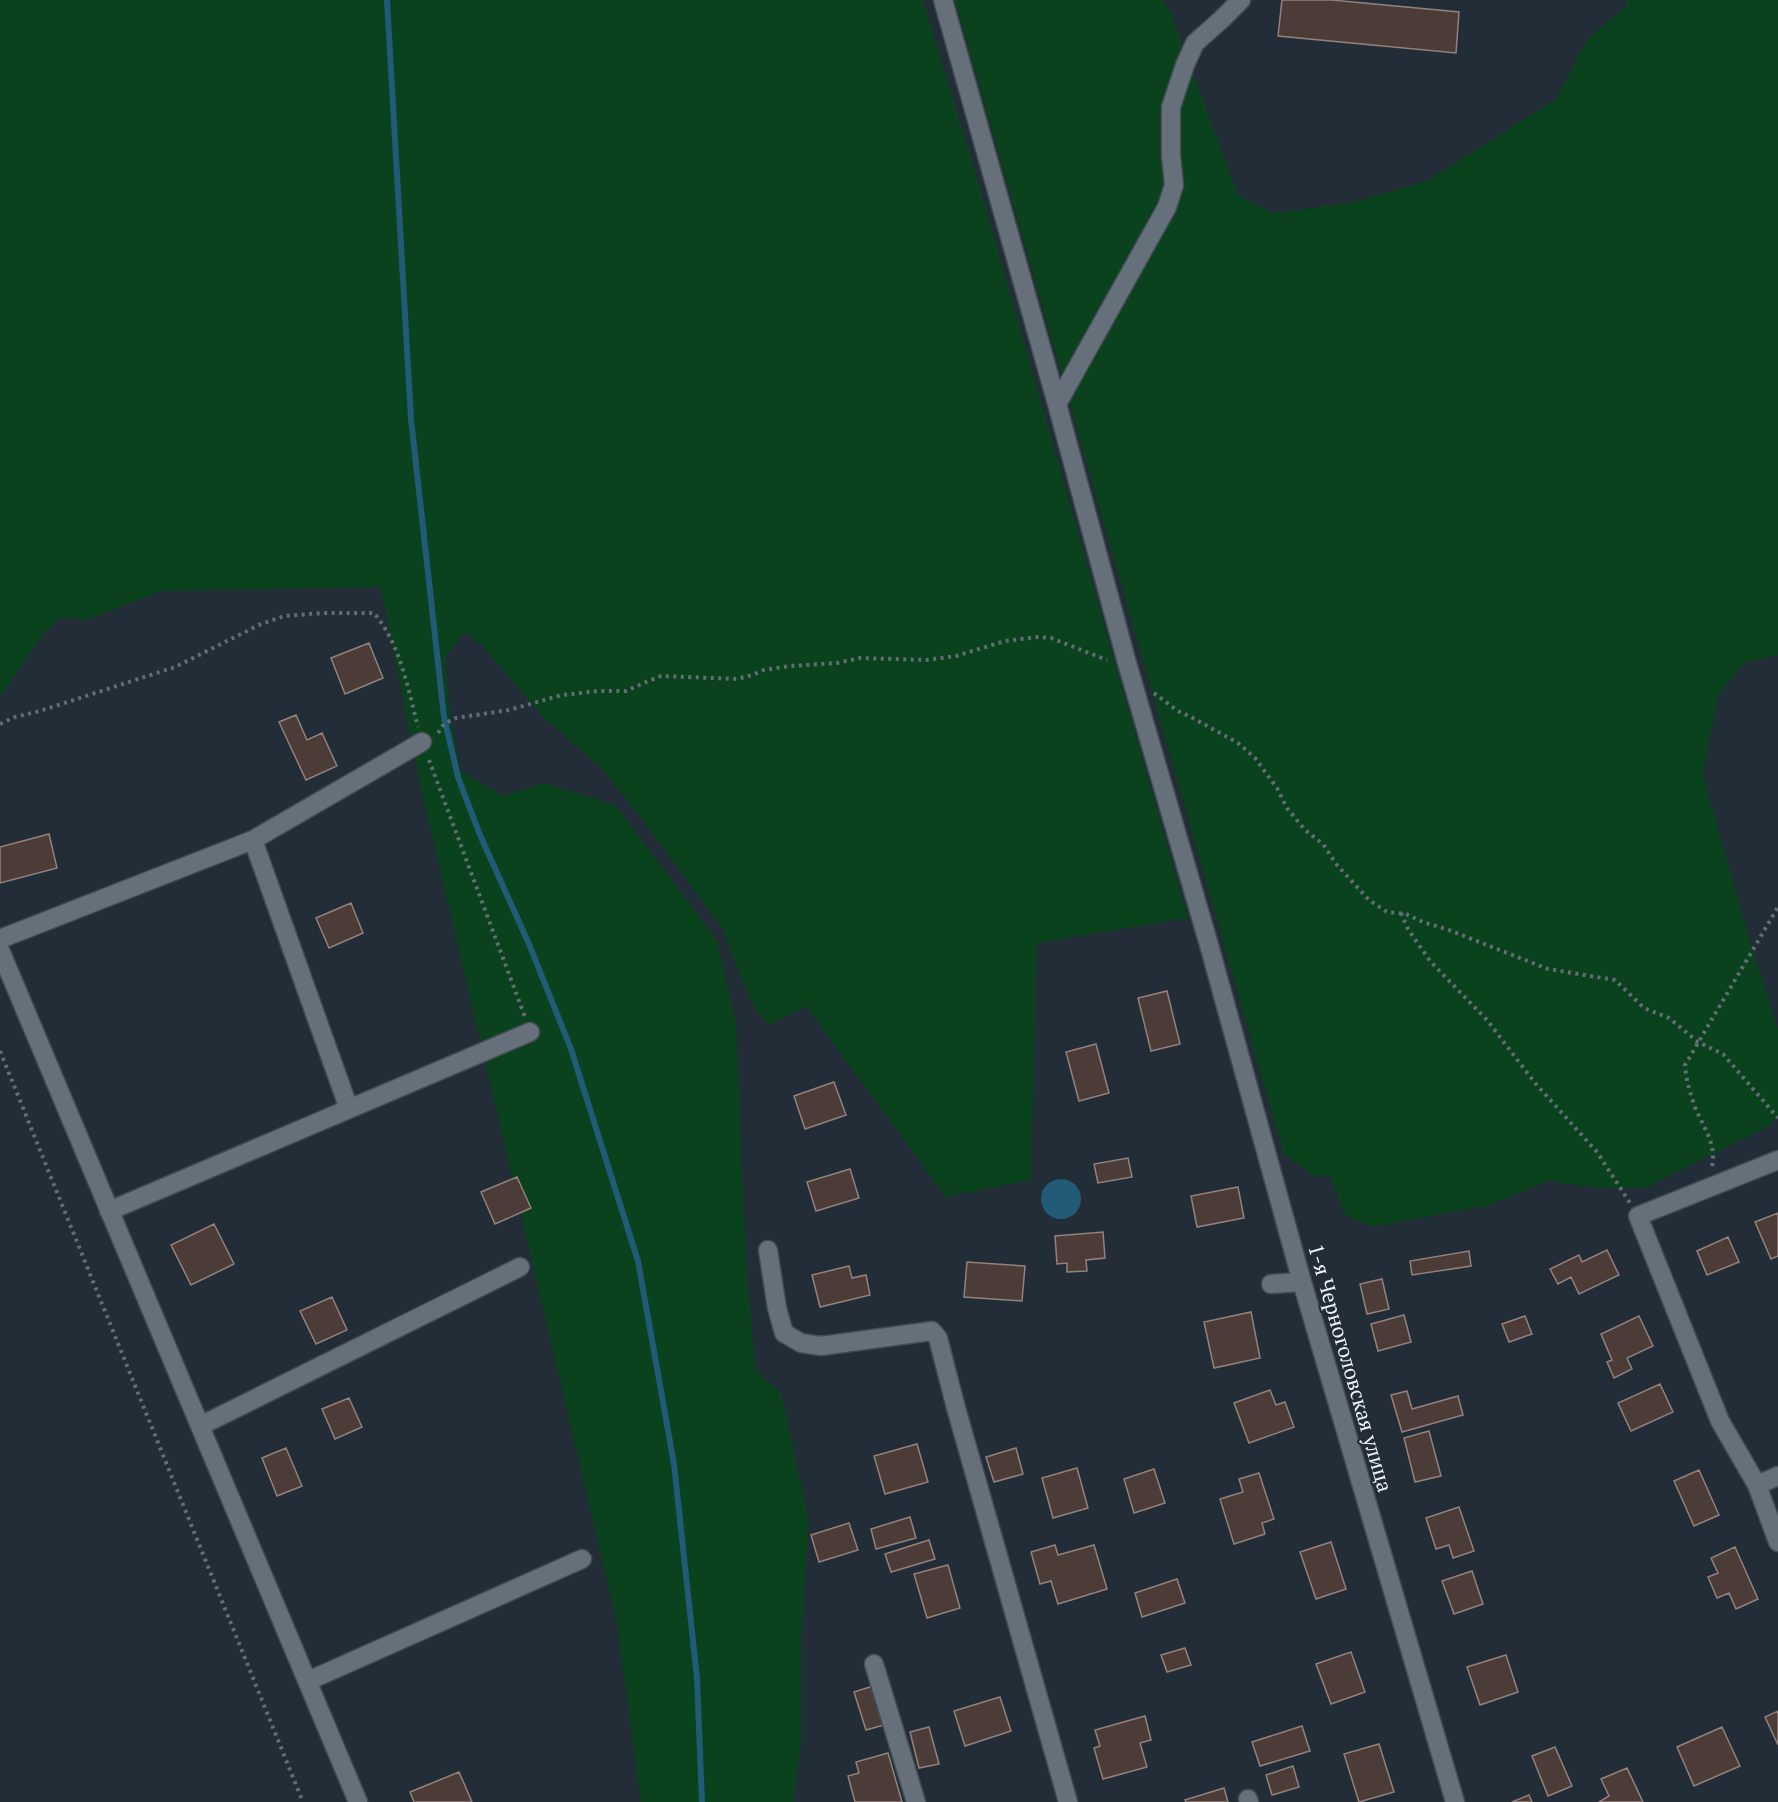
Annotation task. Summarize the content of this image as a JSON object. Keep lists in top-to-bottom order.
{
  "streets": {
    "street": ["1-я Черноголовская улица"]
  }
}
